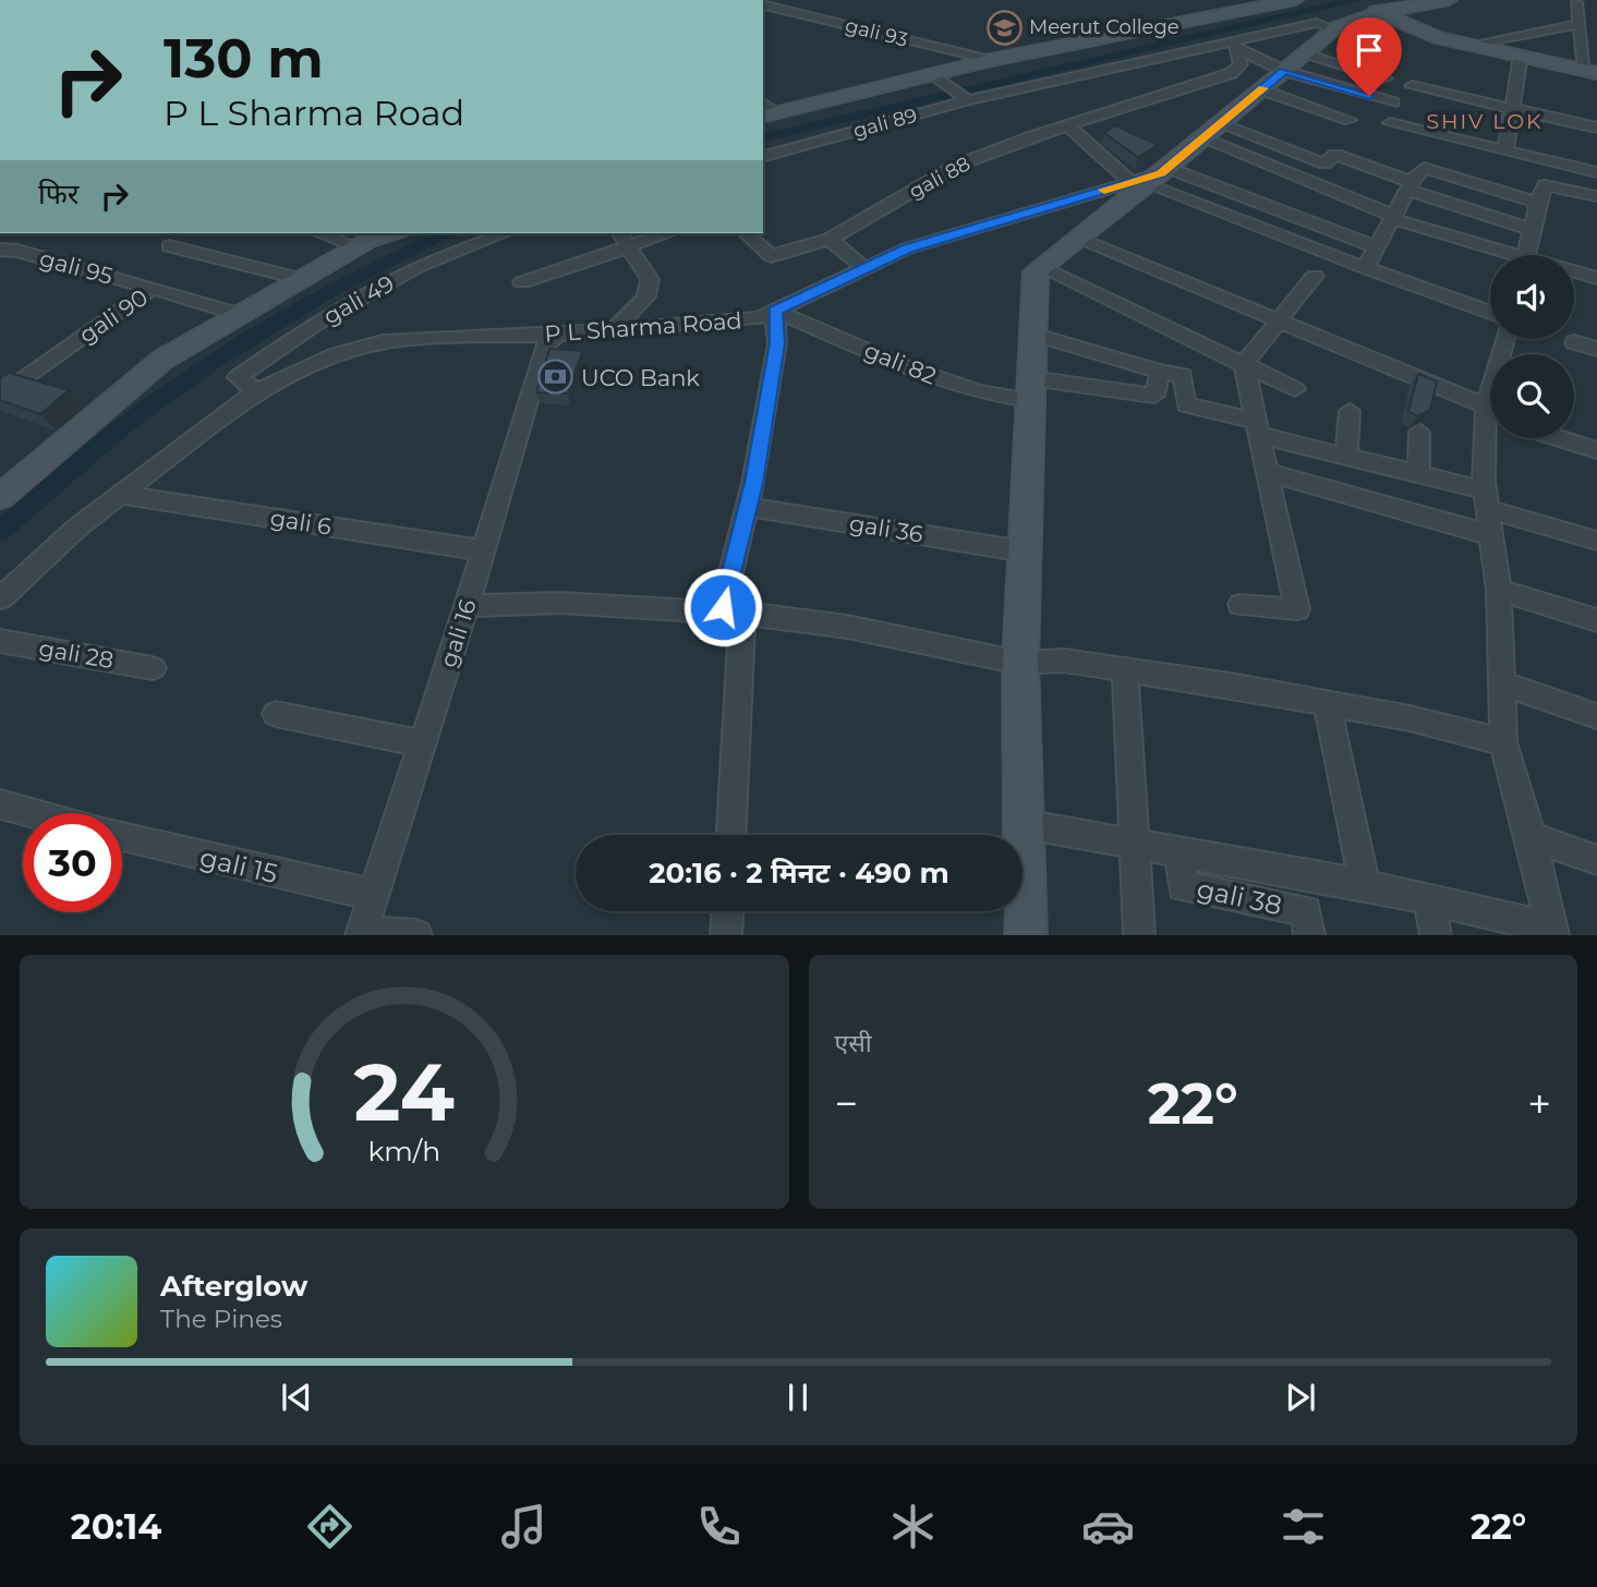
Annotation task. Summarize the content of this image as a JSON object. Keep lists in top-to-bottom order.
{
  "streets": {
    "street": [
      "gali 93",
      "gali 89",
      "gali 88",
      "gali 95",
      "gali 49",
      "gali 90",
      "P L Sharma Road",
      "gali 82",
      "gali 6",
      "gali 36",
      "gali 16",
      "gali 28",
      "gali 15",
      "gali 38"
    ]
  },
  "crossings": [
    ["gali 89", "P L Sharma Road"],
    ["gali 88", "P L Sharma Road"],
    ["gali 95", "gali 90"],
    ["gali 49", "P L Sharma Road"],
    ["P L Sharma Road", "gali 82"],
    ["P L Sharma Road", "gali 6"],
    ["P L Sharma Road", "gali 16"],
    ["gali 6", "gali 16"],
    ["gali 16", "gali 15"]
  ],
  "districts": ["SHIV LOK"],
  "places": {
    "school or university": ["Meerut College"],
    "bank": ["UCO Bank"]
  },
  "page": {
    "turn": ["130 m", "P L Sharma Road"],
    "then": "फिर",
    "limit": "30",
    "trip": "20:16 · 2 मिनट · 490 m",
    "tile": "एसी",
    "heat": ["−", "22°", "+"],
    "song": ["Afterglow", "The Pines"],
    "tabs": ["20:14", "22°"],
    "gauge": ["24", "km/h"]
  }
}
